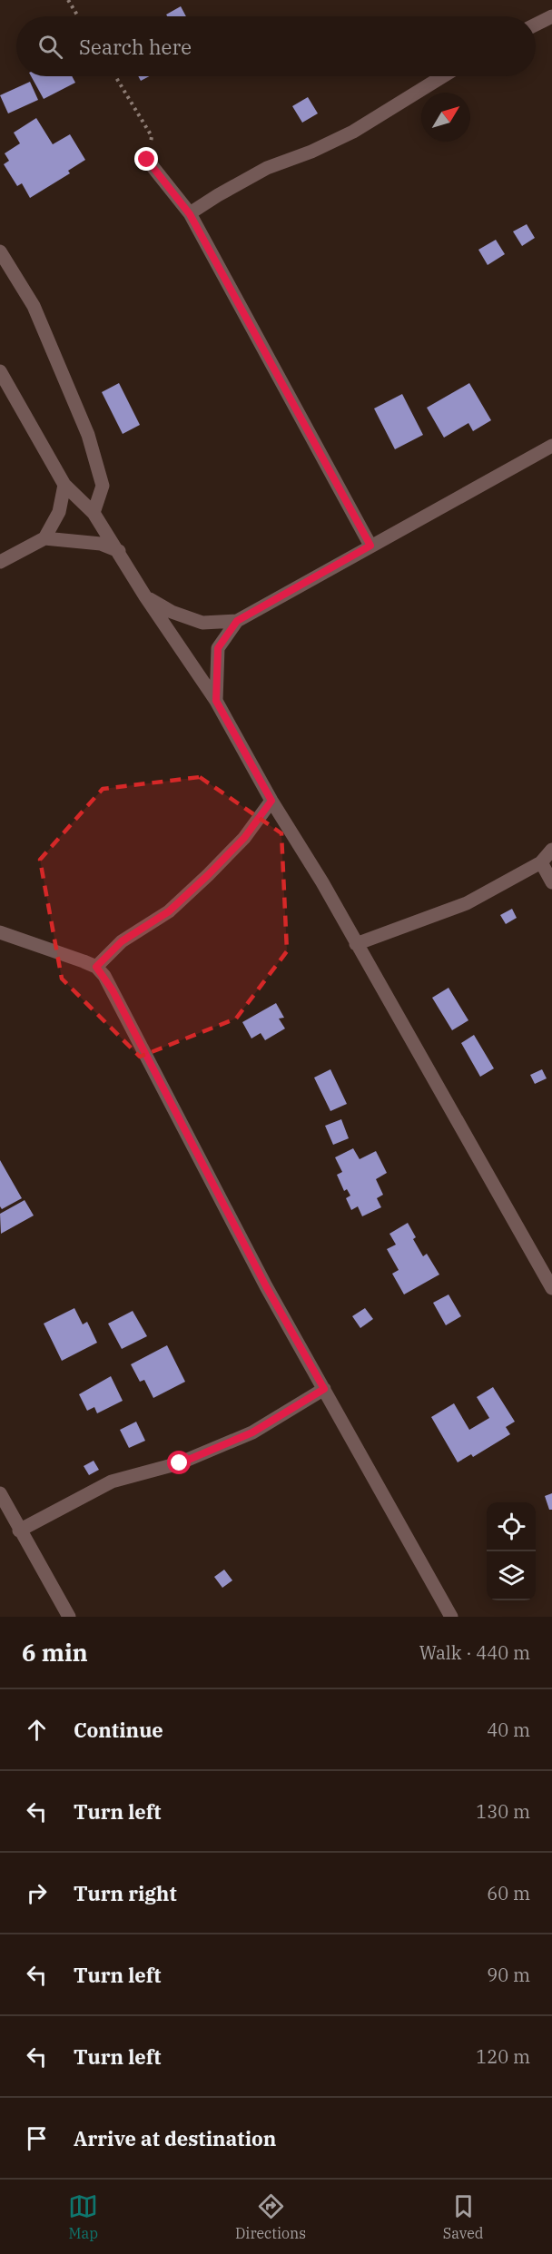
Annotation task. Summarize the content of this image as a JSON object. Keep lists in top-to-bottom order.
{
  "north": "top right",
  "page": {
    "search": "Search here",
    "heading": ["6 min", "Walk · 440 m"],
    "list": [
      ["Continue", "40 m"],
      ["Turn left", "130 m"],
      ["Turn right", "60 m"],
      ["Turn left", "90 m"],
      ["Turn left", "120 m"],
      "Arrive at destination"
    ],
    "nav": ["Map", "Directions", "Saved"]
  }
}
